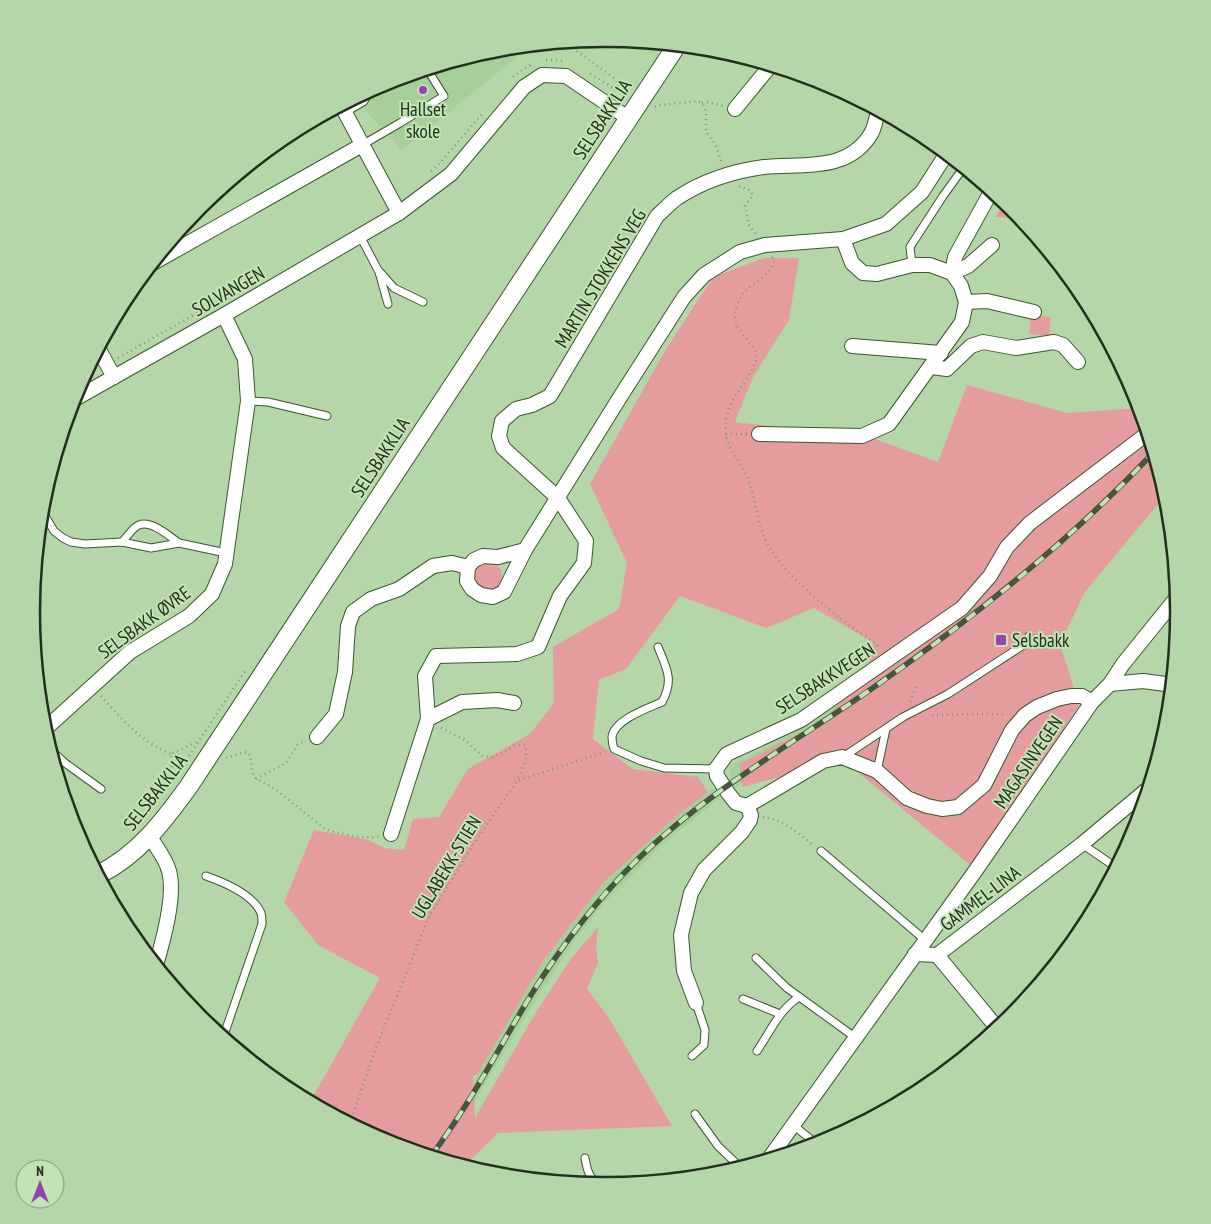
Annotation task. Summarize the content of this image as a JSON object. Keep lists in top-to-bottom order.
{
  "streets": {
    "street": [
      "SELSBAKKLIA",
      "MARTIN STOKKENS VEG",
      "SOLVANGEN",
      "SELSBAKK ØVRE",
      "SELSBAKKVEGEN",
      "MAGASINVEGEN",
      "GAMMEL-LINA"
    ],
    "path": ["UGLABEKK-STIEN"]
  },
  "crossings": [
    ["SELSBAKKLIA", "SOLVANGEN"],
    ["MARTIN STOKKENS VEG", "UGLABEKK-STIEN"],
    ["SOLVANGEN", "SELSBAKK ØVRE"],
    ["MAGASINVEGEN", "GAMMEL-LINA"]
  ],
  "places": {
    "other": ["Hallset skole"],
    "transit": ["Selsbakk"]
  },
  "north": "top"
}
